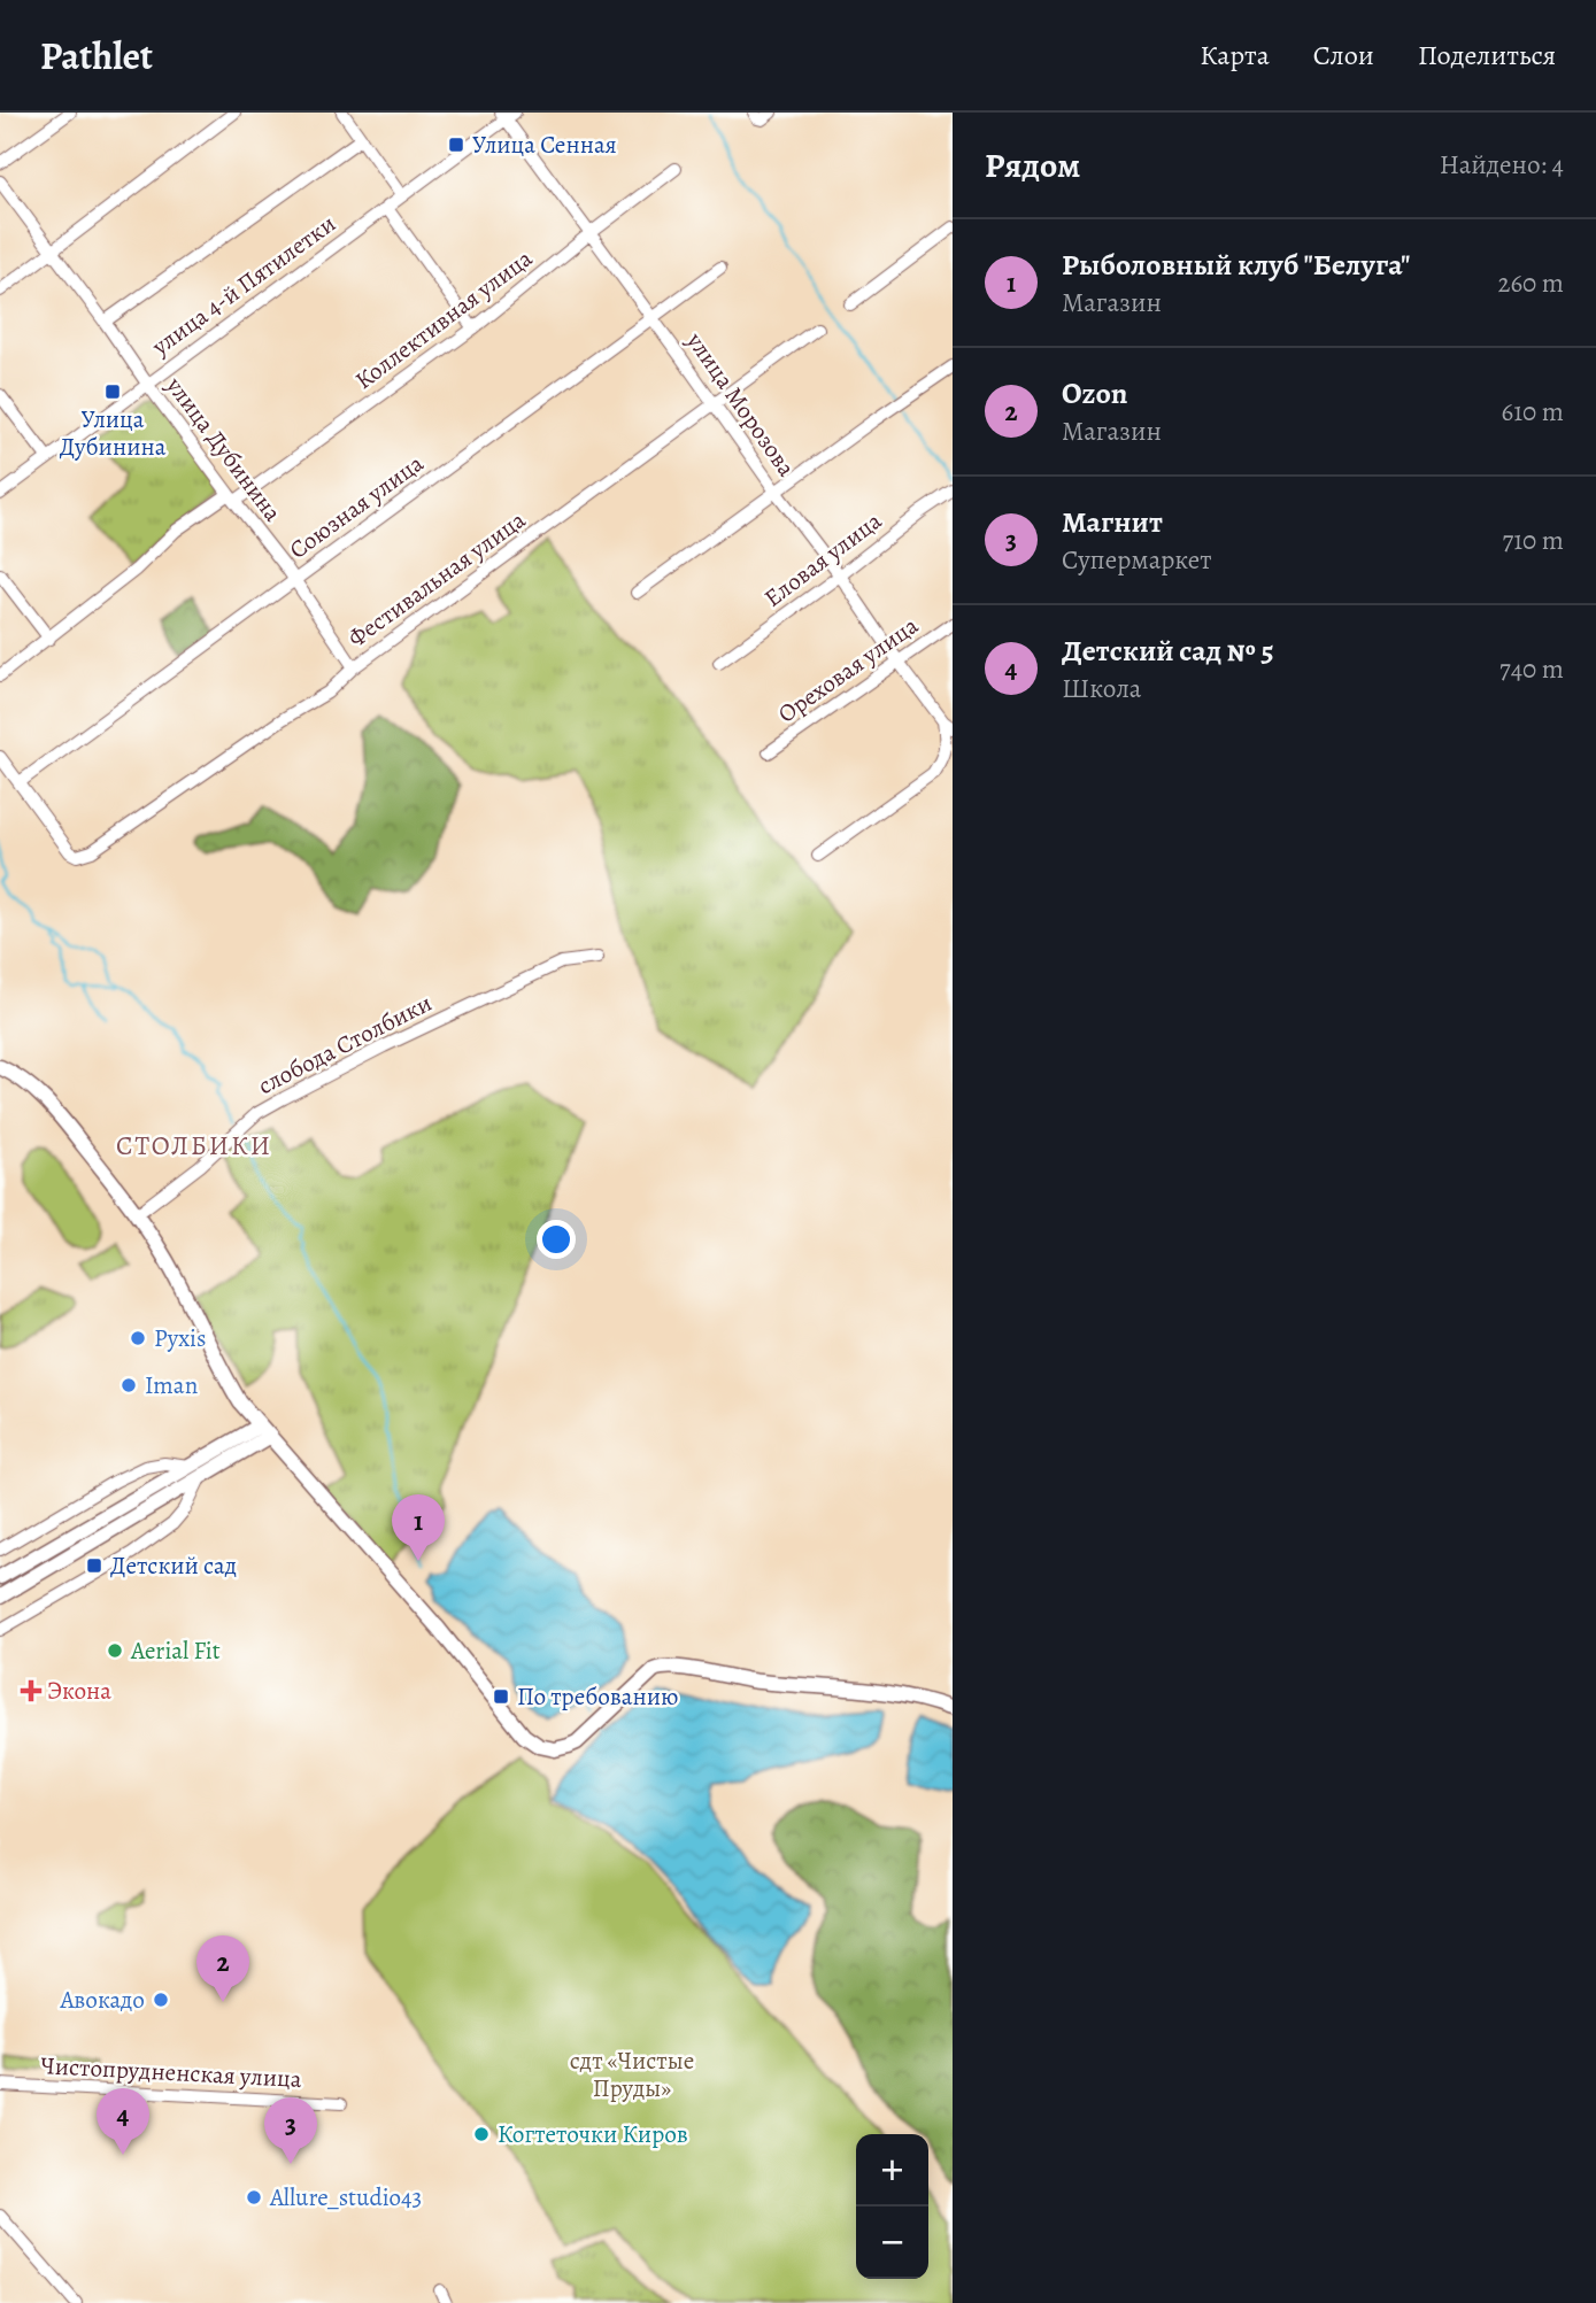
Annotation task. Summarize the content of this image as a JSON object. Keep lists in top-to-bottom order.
{
  "streets": {
    "street": [
      "улица 4-й Пятилетки",
      "Коллективная улица",
      "улица Морозова",
      "улица Дубинина",
      "Союзная улица",
      "Еловая улица",
      "Фестивальная улица",
      "Ореховая улица",
      "слобода Столбики",
      "Чистопрудненская улица"
    ]
  },
  "crossings": [
    ["улица 4-й Пятилетки", "улица Морозова"],
    ["улица 4-й Пятилетки", "улица Дубинина"],
    ["Коллективная улица", "улица Морозова"],
    ["Коллективная улица", "улица Дубинина"],
    ["улица Морозова", "Союзная улица"],
    ["улица Морозова", "Еловая улица"],
    ["улица Морозова", "Фестивальная улица"],
    ["улица Морозова", "Ореховая улица"],
    ["улица Дубинина", "Союзная улица"],
    ["улица Дубинина", "Фестивальная улица"],
    ["Союзная улица", "Фестивальная улица"]
  ],
  "districts": ["СТОЛБИКИ"],
  "parks": ["сдт «Чистые Пруды»"],
  "places": {
    "transit": [
      "Улица Сенная",
      "Улица Дубинина",
      "Детский сад",
      "По требованию"
    ],
    "other": [
      "Pyxis",
      "Iman",
      "Aerial Fit",
      "Авокадо",
      "Когтеточки Киров",
      "Allure_studio43"
    ],
    "health": ["Экона"]
  },
  "page": {
    "header": "Pathlet",
    "nav": ["Карта", "Слои", "Поделиться"],
    "heading": ["Рядом", "Найдено: 4"],
    "list": [
      {
        "mark": "1",
        "name": "Рыболовный клуб \"Белуга\"",
        "note": "Магазин",
        "value": "260 m"
      },
      {
        "mark": "2",
        "name": "Ozon",
        "note": "Магазин",
        "value": "610 m"
      },
      {
        "mark": "3",
        "name": "Магнит",
        "note": "Супермаркет",
        "value": "710 m"
      },
      {
        "mark": "4",
        "name": "Детский сад № 5",
        "note": "Школа",
        "value": "740 m"
      }
    ],
    "pins": [
      "1",
      "2",
      "4",
      "3"
    ],
    "map_buttons": ["+", "−"]
  }
}
